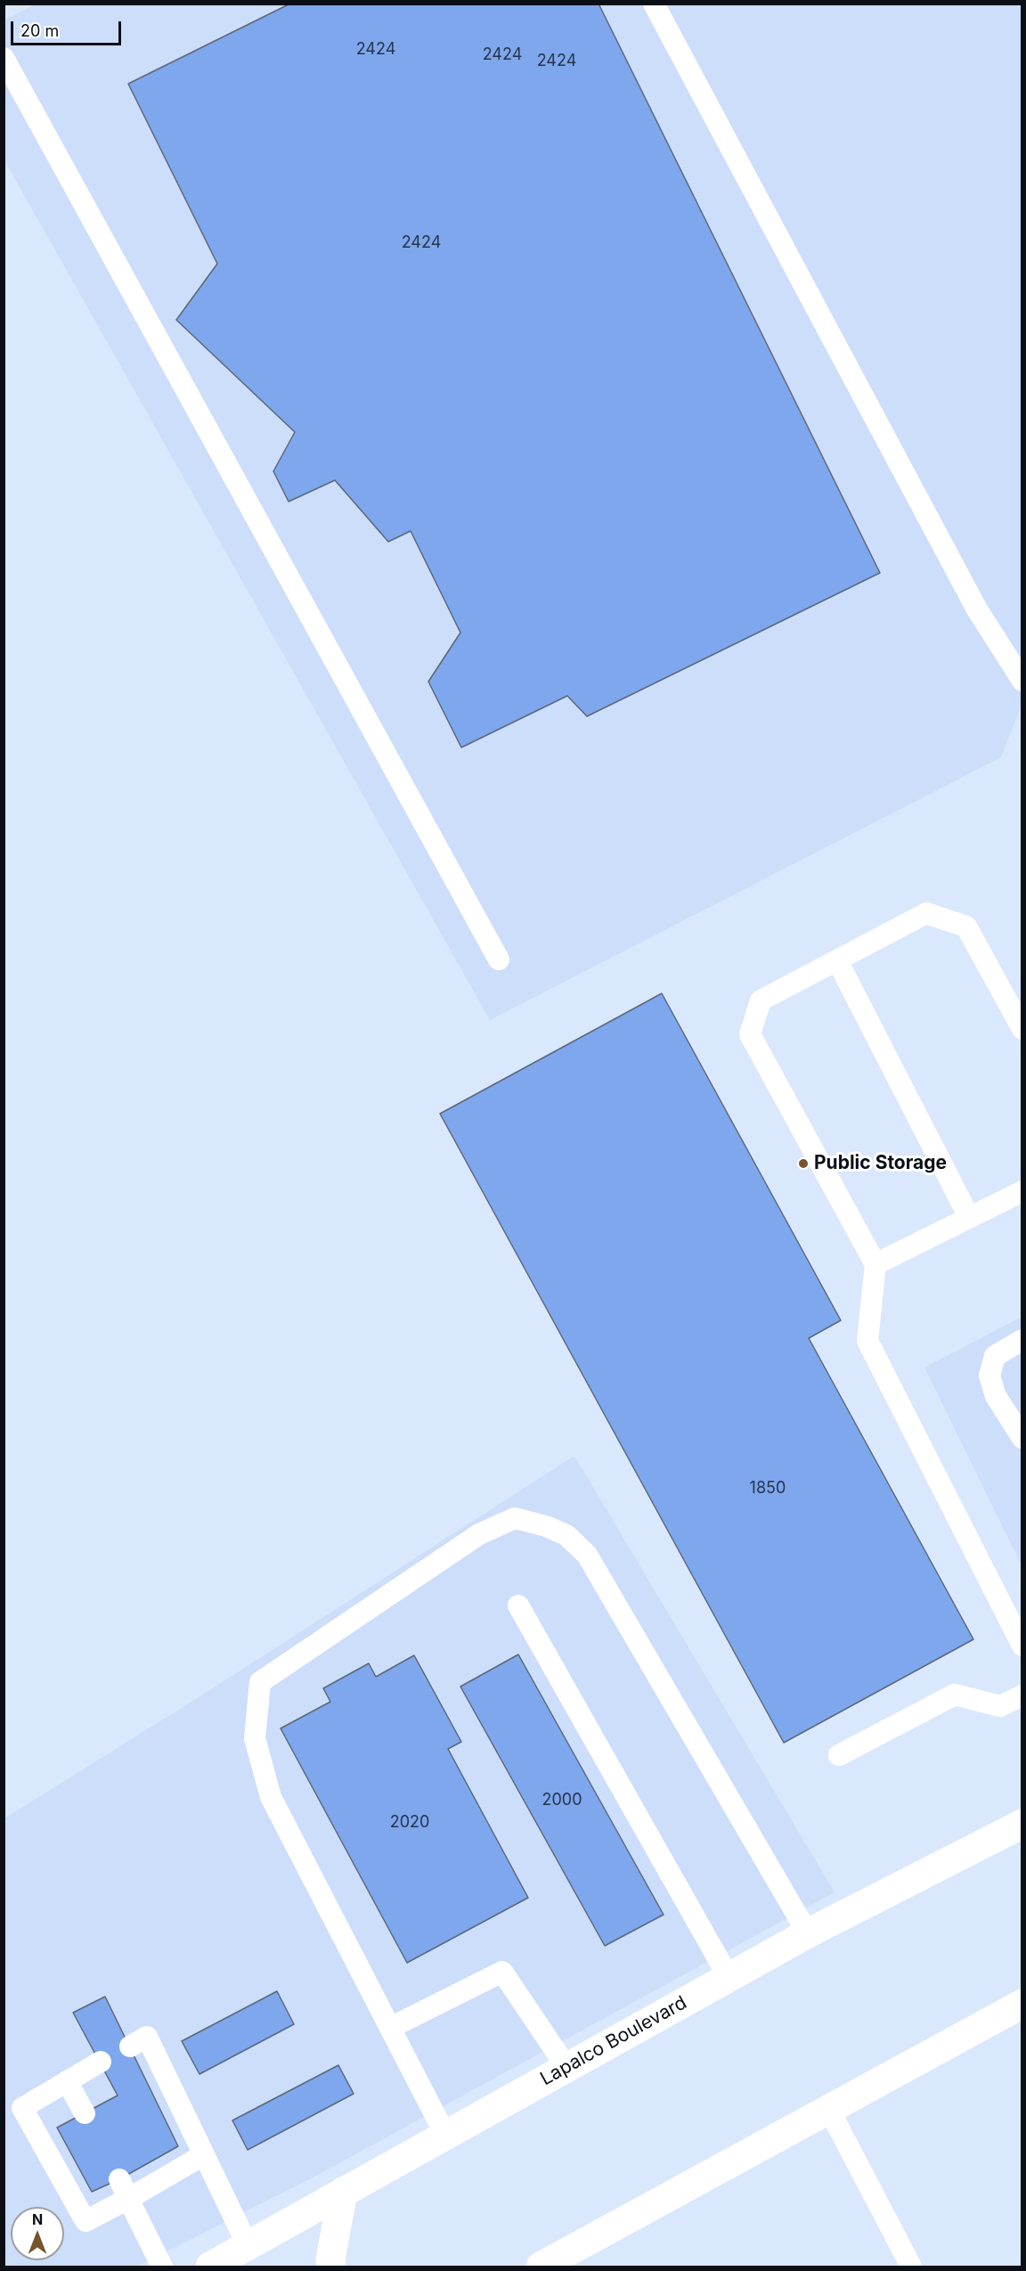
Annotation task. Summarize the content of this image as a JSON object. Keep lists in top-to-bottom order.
{
  "streets": {
    "main road": ["Lapalco Boulevard"]
  },
  "places": ["Public Storage"],
  "house_numbers": [
    "2424",
    "2424",
    "2424",
    "2424",
    "1850",
    "2000",
    "2020"
  ],
  "scale_bar": "20 m",
  "north": "top"
}
